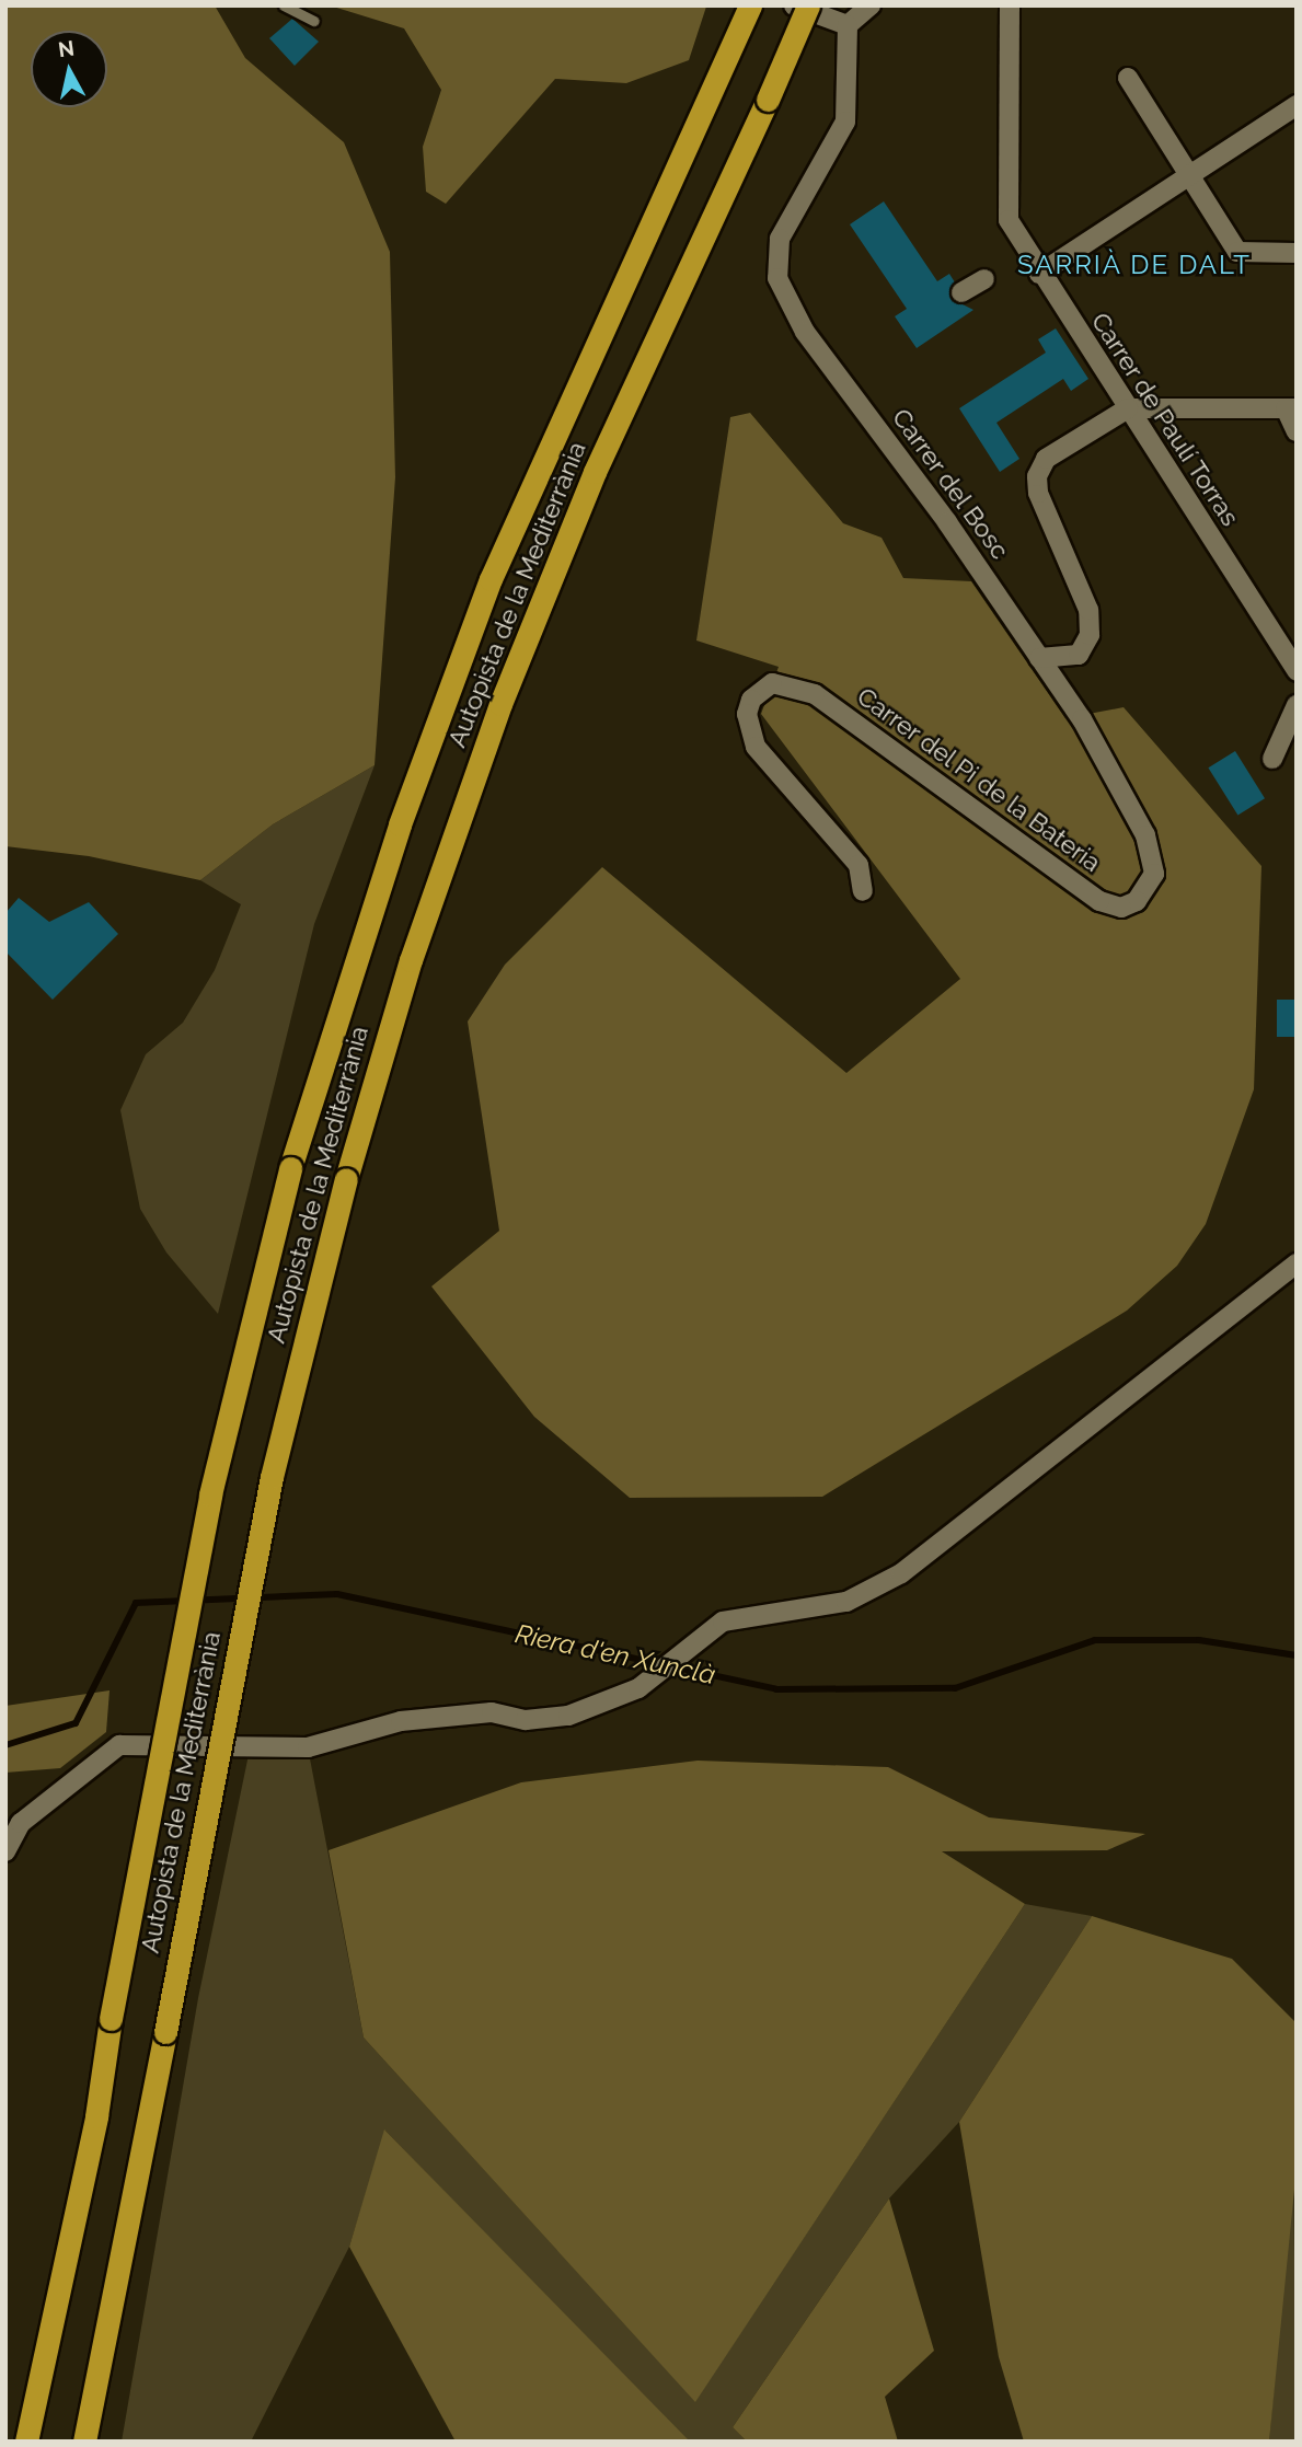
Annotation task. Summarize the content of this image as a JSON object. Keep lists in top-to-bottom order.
{
  "streets": {
    "highway": ["Autopista de la Mediterrània"],
    "street": ["Carrer de Paulí Torras", "Carrer del Bosc", "Carrer del Pi de la Bateria"]
  },
  "crossings": [
    ["Carrer del Bosc", "Carrer del Pi de la Bateria"]
  ],
  "districts": ["SARRIÀ DE DALT"],
  "water": ["Riera d'en Xunclà"],
  "north": "top"
}
